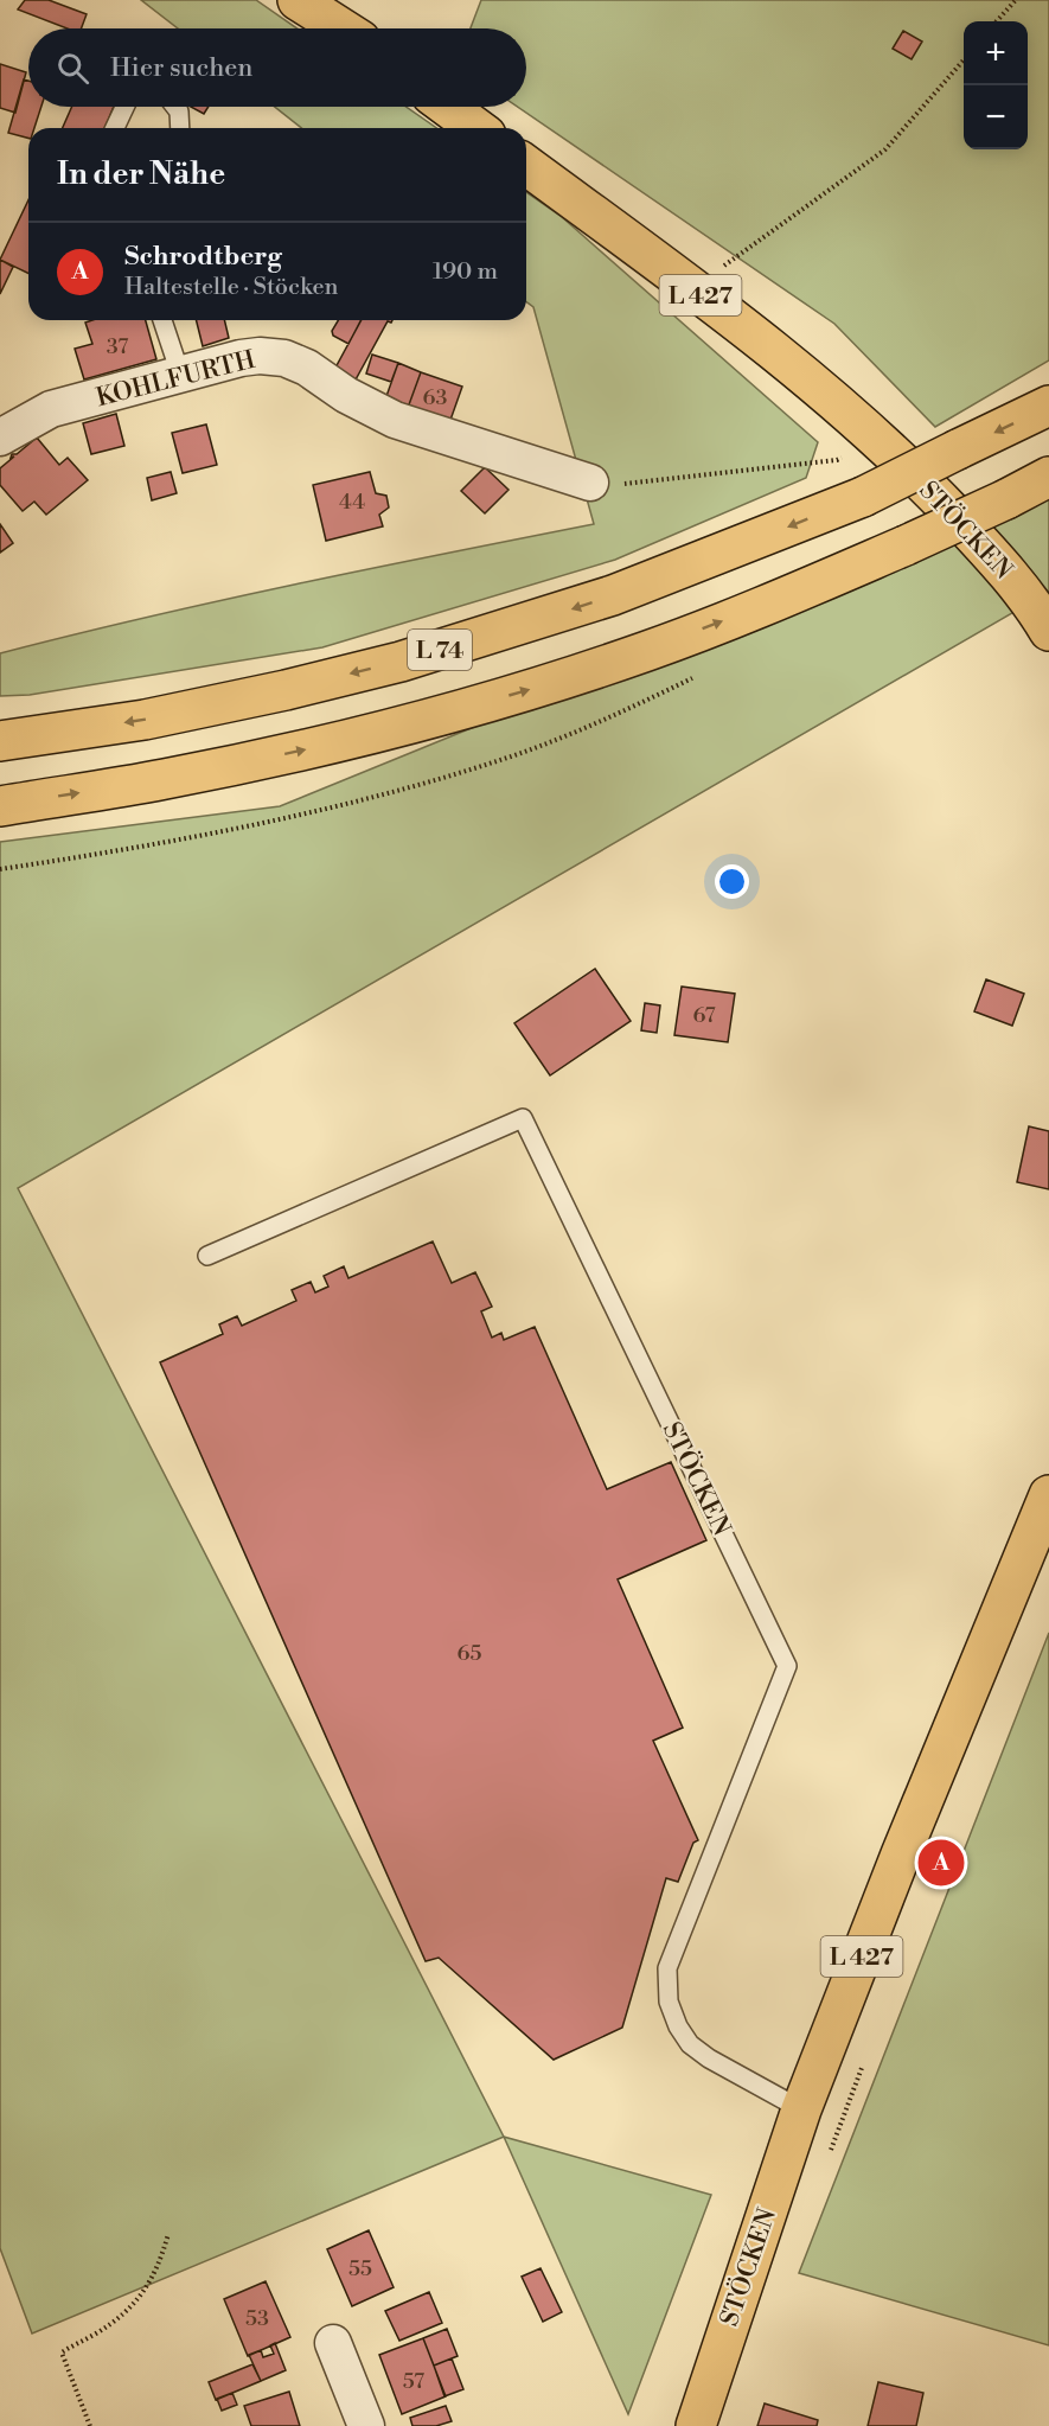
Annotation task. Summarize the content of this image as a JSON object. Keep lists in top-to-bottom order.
{
  "streets": {
    "main road": ["L 427", "STÖCKEN", "L 74"],
    "street": ["KOHLFURTH"]
  },
  "crossings": [
    ["L 427", "STÖCKEN"]
  ],
  "house_numbers": [
    "37",
    "63",
    "44",
    "67",
    "65",
    "55",
    "53",
    "57"
  ],
  "page": {
    "map_buttons": ["+", "−"],
    "search": "Hier suchen",
    "heading": "In der Nähe",
    "list": [
      {
        "mark": "A",
        "name": "Schrodtberg",
        "note": "Haltestelle · Stöcken",
        "value": "190 m"
      }
    ],
    "pins": "A"
  }
}
